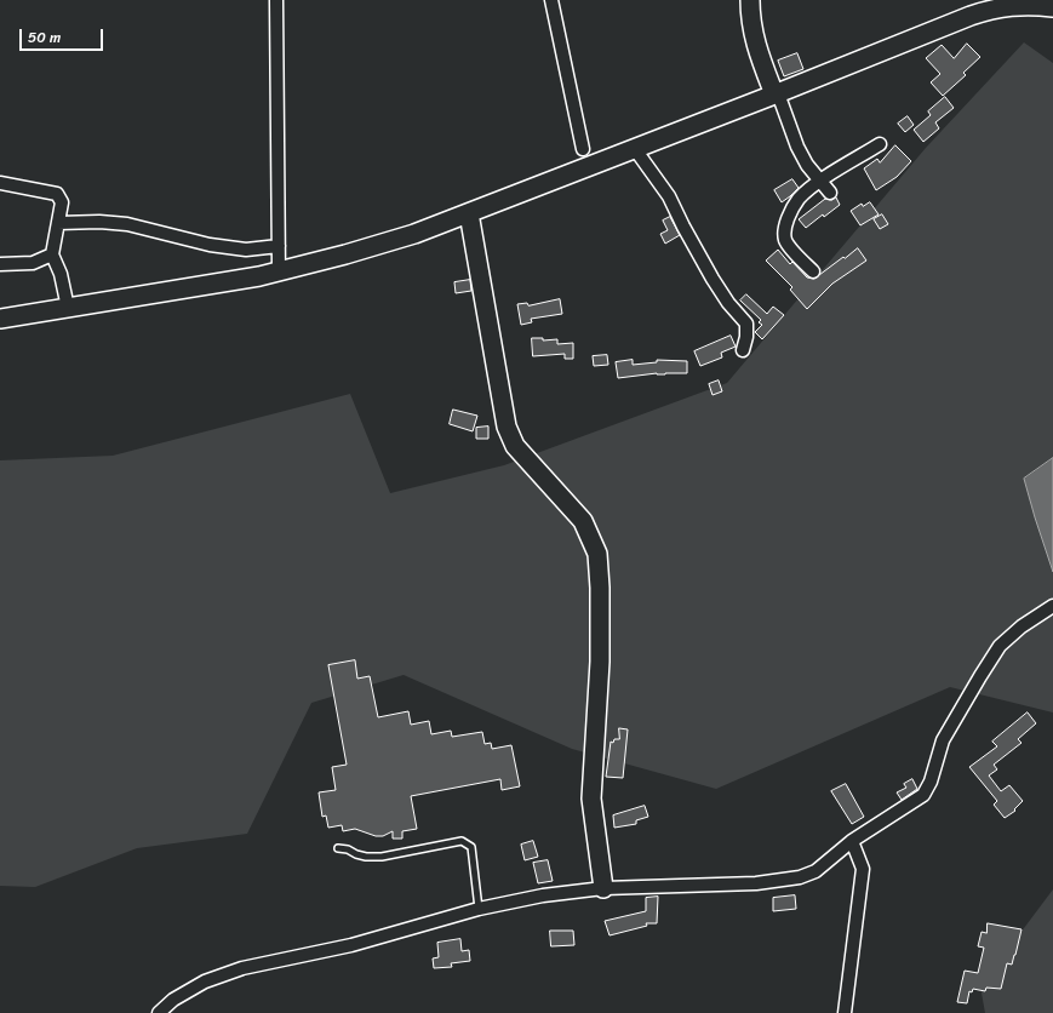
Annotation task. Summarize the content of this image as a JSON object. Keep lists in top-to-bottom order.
{
  "scale_bar": "50 m"
}
